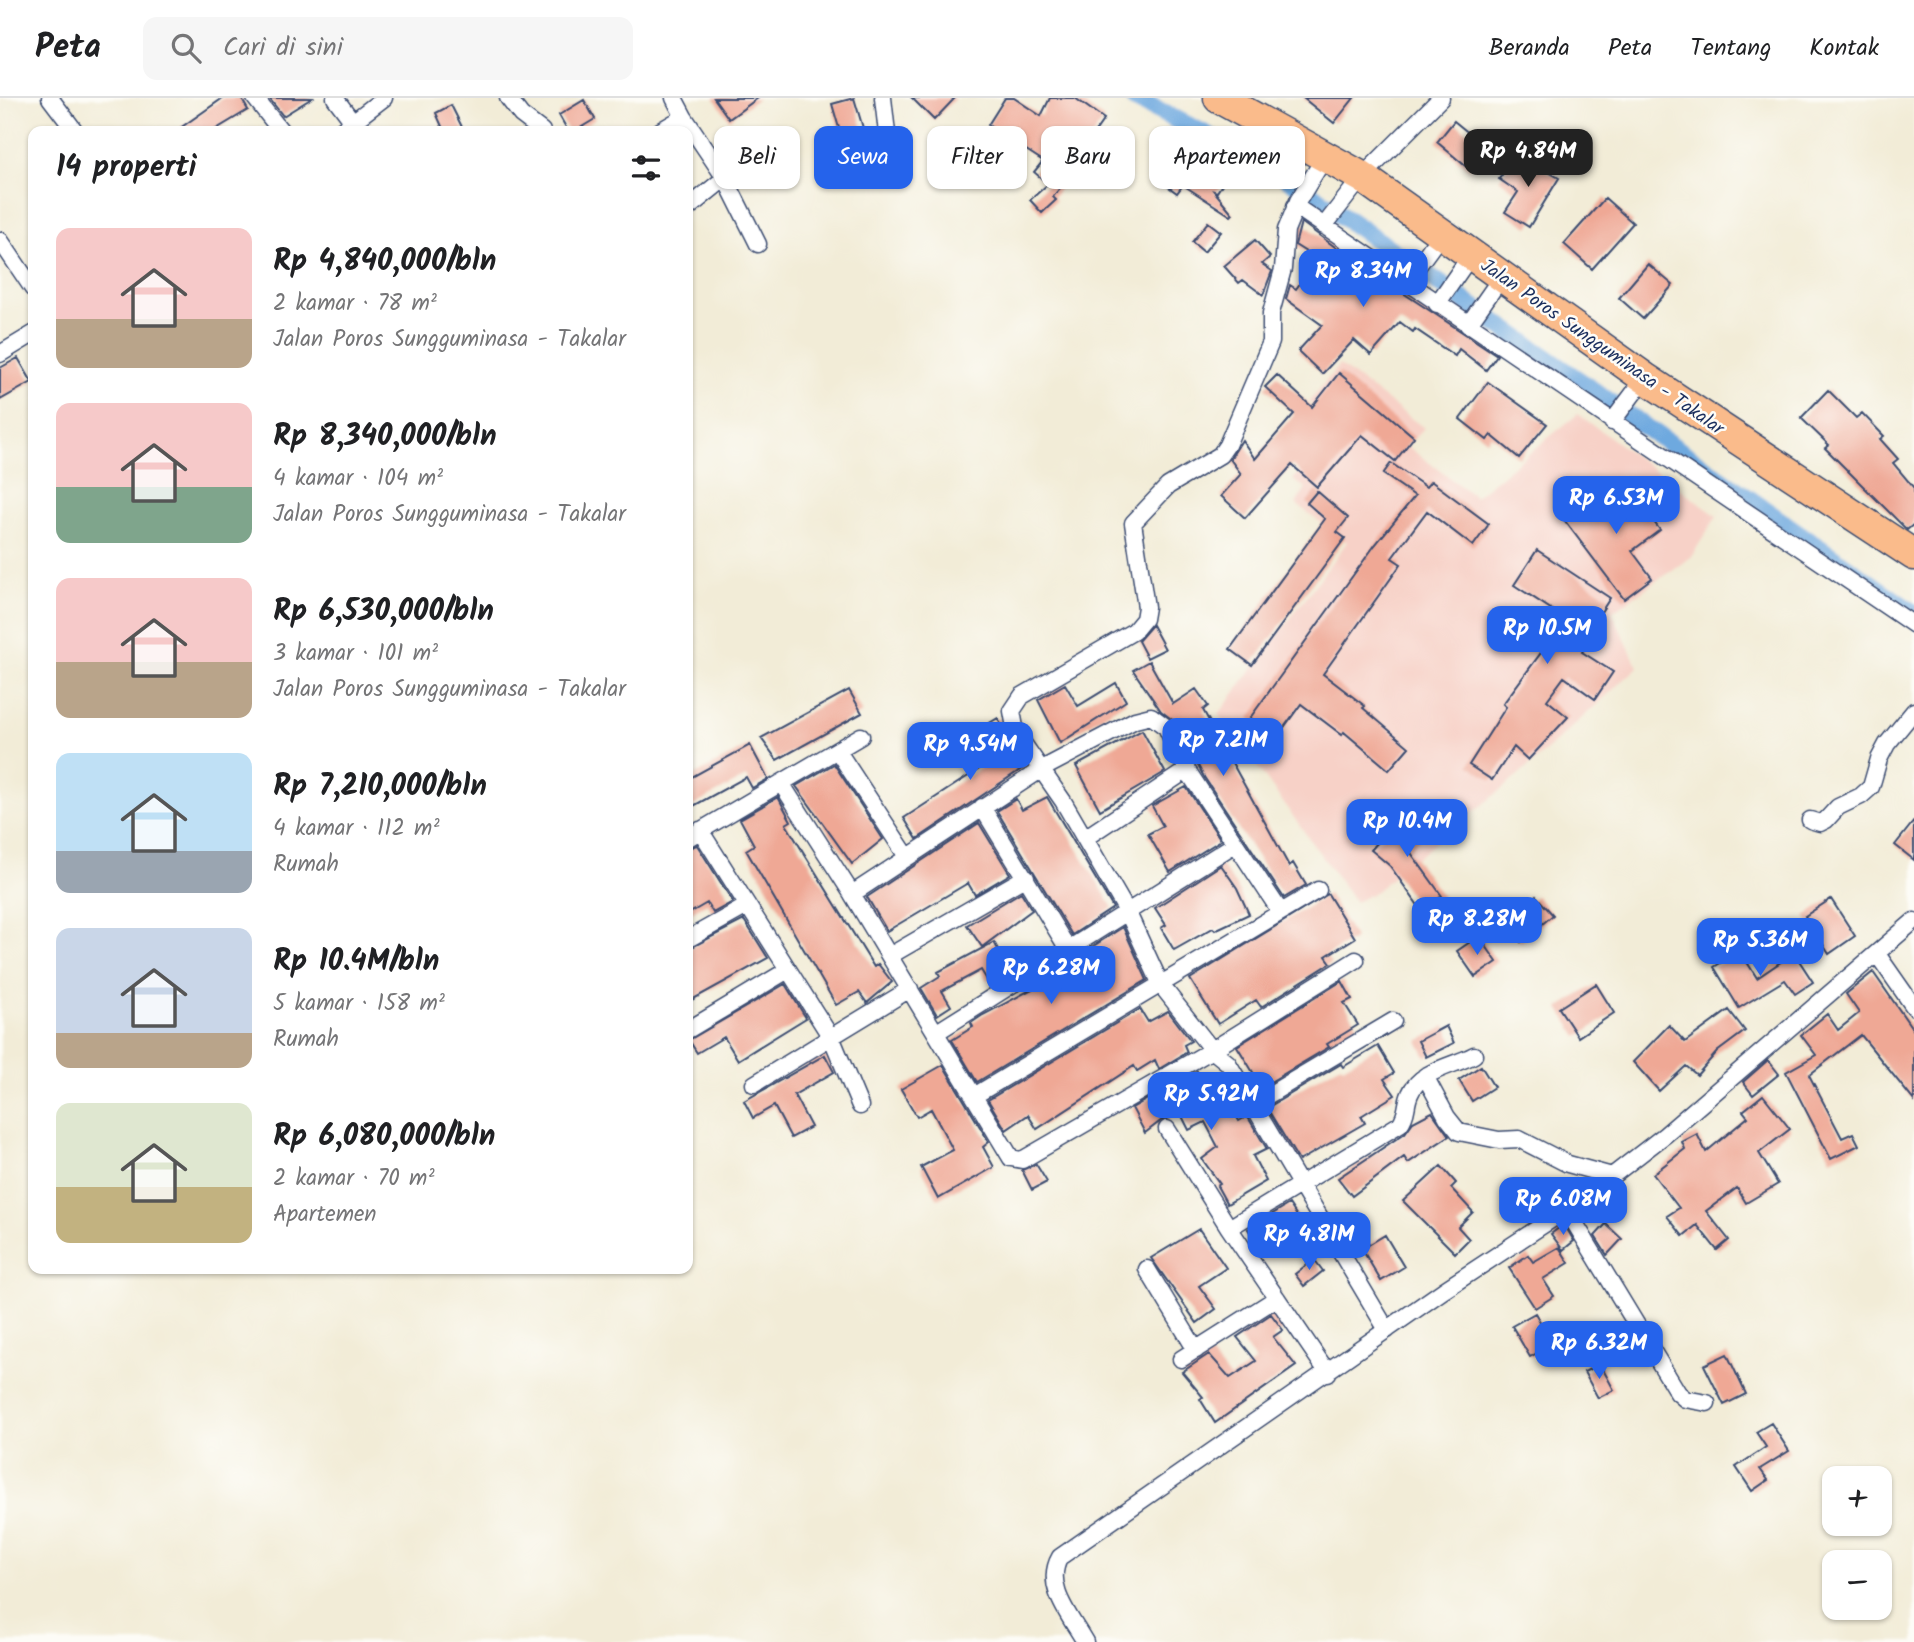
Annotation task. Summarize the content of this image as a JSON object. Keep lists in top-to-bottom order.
{
  "streets": {
    "highway": ["Jalan Poros Sungguminasa - Takalar"]
  },
  "page": {
    "header": "Peta",
    "search": "Cari di sini",
    "nav": [
      "Beranda",
      "Peta",
      "Tentang",
      "Kontak"
    ],
    "chip": [
      "Beli",
      "Sewa",
      "Filter",
      "Baru",
      "Apartemen"
    ],
    "heading": "14 properti",
    "price": [
      "Rp 4.84M",
      "Rp 8.34M",
      "Rp 6.53M",
      "Rp 10.5M",
      "Rp 7.21M",
      "Rp 9.54M",
      "Rp 10.4M",
      "Rp 8.28M",
      "Rp 5.36M",
      "Rp 6.28M",
      "Rp 5.92M",
      "Rp 6.08M",
      "Rp 4.81M",
      "Rp 6.32M"
    ],
    "list": [
      {
        "name": "Rp 4,840,000/bln",
        "note": "2 kamar · 78 m² · Jalan Poros Sungguminasa - Takalar"
      },
      {
        "name": "Rp 8,340,000/bln",
        "note": "4 kamar · 104 m² · Jalan Poros Sungguminasa - Takalar"
      },
      {
        "name": "Rp 6,530,000/bln",
        "note": "3 kamar · 101 m² · Jalan Poros Sungguminasa - Takalar"
      },
      {
        "name": "Rp 7,210,000/bln",
        "note": "4 kamar · 112 m² · Rumah"
      },
      {
        "name": "Rp 10.4M/bln",
        "note": "5 kamar · 158 m² · Rumah"
      },
      {
        "name": "Rp 6,080,000/bln",
        "note": "2 kamar · 70 m² · Apartemen"
      }
    ],
    "map_buttons": ["+", "−"]
  }
}
